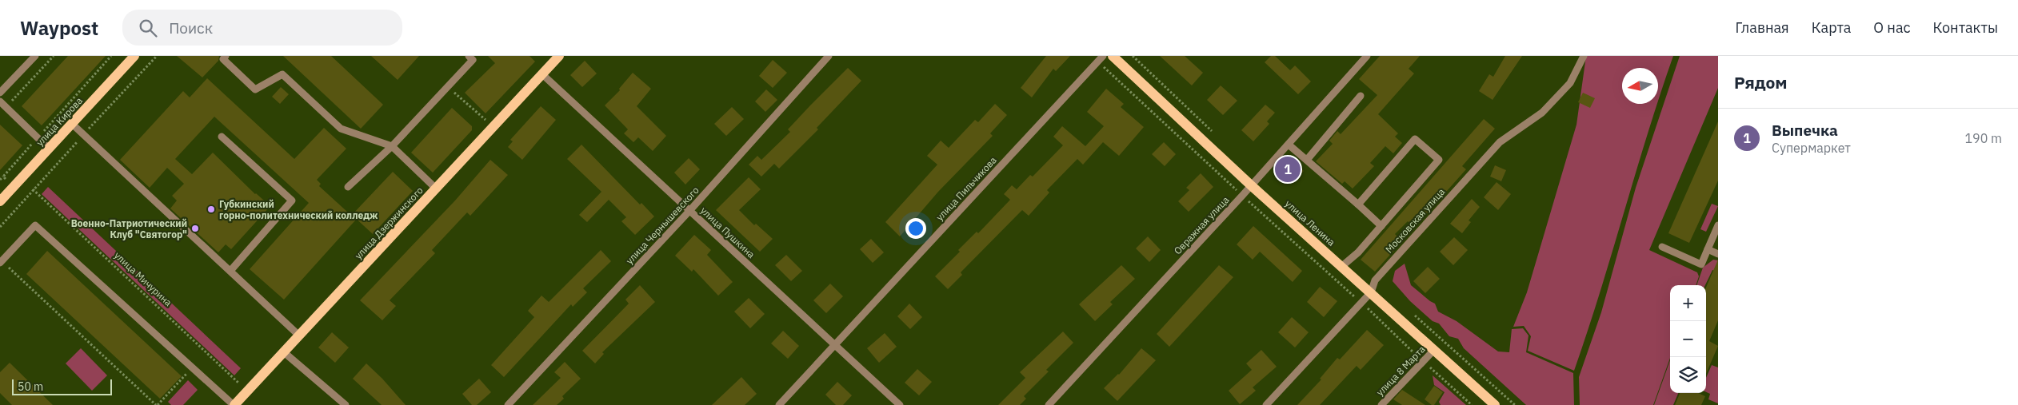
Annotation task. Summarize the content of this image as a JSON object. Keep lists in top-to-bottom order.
{
  "streets": {
    "main road": ["улица Кирова", "улица Дзержинского", "улица Ленина"],
    "street": [
      "улица Пильчикова",
      "Московская улица",
      "улица Чернышевского",
      "Овражная улица",
      "улица Пушкина",
      "улица 8 Марта"
    ],
    "path": ["улица Мичурина"]
  },
  "crossings": [
    ["улица Пильчикова", "улица Пушкина"],
    ["Московская улица", "улица Ленина"],
    ["улица Дзержинского", "улица Пушкина"],
    ["улица Ленина", "Овражная улица"],
    ["улица Ленина", "улица 8 Марта"],
    ["улица Чернышевского", "улица Пушкина"]
  ],
  "places": ["Губкинский горно-политехнический колледж", "Военно-Патриотический Клуб \"Святогор\""],
  "scale_bar": "50 m",
  "north": "left",
  "page": {
    "header": "Waypost",
    "search": "Поиск",
    "nav": [
      "Главная",
      "Карта",
      "О нас",
      "Контакты"
    ],
    "heading": "Рядом",
    "list": [
      {
        "mark": "1",
        "name": "Выпечка",
        "note": "Супермаркет",
        "value": "190 m"
      }
    ],
    "pins": "1",
    "map_buttons": ["+", "−"],
    "scale": "50 m"
  }
}
